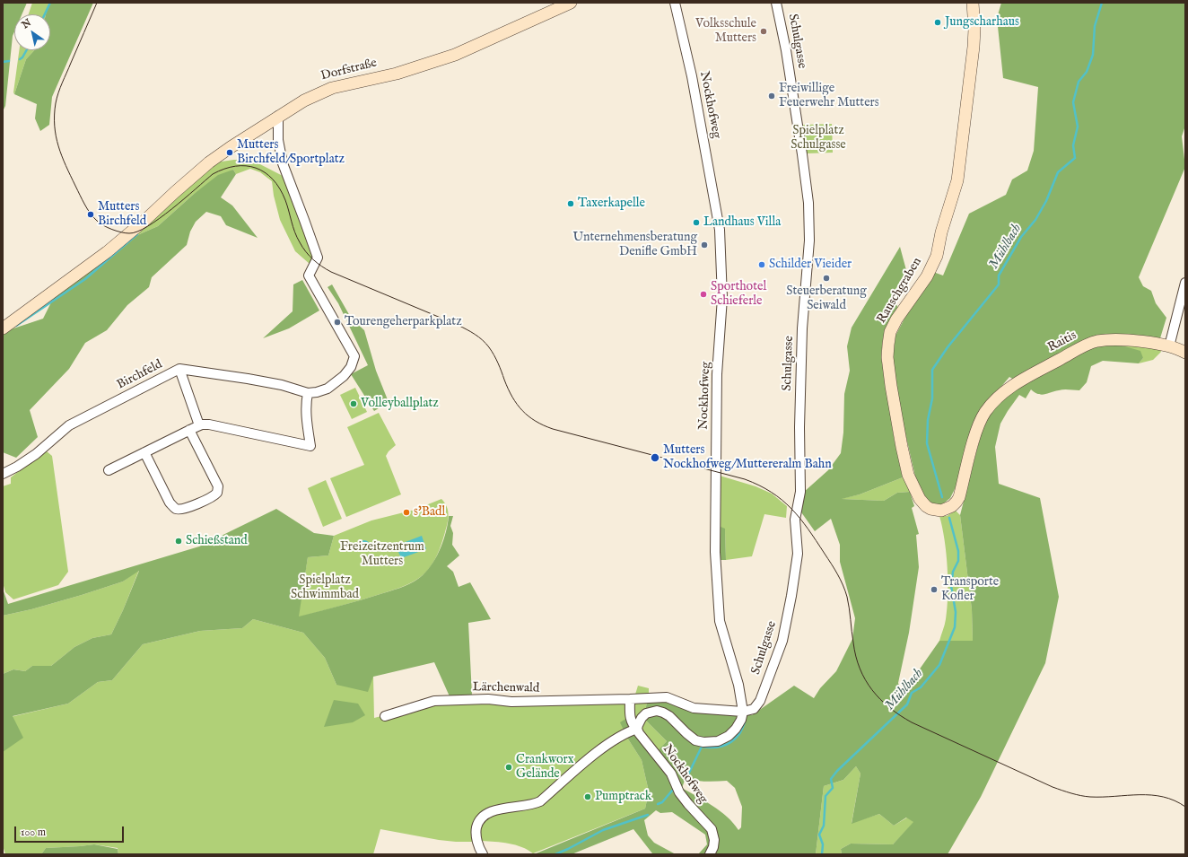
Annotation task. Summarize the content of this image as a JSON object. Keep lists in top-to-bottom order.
{
  "streets": {
    "street": [
      "Schulgasse",
      "Dorfstraße",
      "Nockhofweg",
      "Rauschgraben",
      "Raitis",
      "Birchfeld",
      "Lärchenwald"
    ]
  },
  "crossings": [
    ["Schulgasse", "Nockhofweg"],
    ["Schulgasse", "Lärchenwald"],
    ["Dorfstraße", "Birchfeld"],
    ["Nockhofweg", "Lärchenwald"],
    ["Rauschgraben", "Raitis"]
  ],
  "water": ["Mühlbach"],
  "parks": ["Spielplatz Schulgasse", "Freizeitzentrum Mutters", "Spielplatz Schwimmbad"],
  "places": [
    "Jungscharhaus",
    "Volksschule Mutters",
    "Freiwillige Feuerwehr Mutters",
    "Mutters Birchfeld/Sportplatz",
    "Taxerkapelle",
    "Mutters Birchfeld",
    "Landhaus Villa",
    "Unternehmensberatung Denifle GmbH",
    "Schilder Vieider",
    "Steuerberatung Seiwald",
    "Sporthotel Schieferle",
    "Tourengeherparkplatz",
    "Volleyballplatz",
    "Mutters Nockhofweg/Muttereralm Bahn",
    "s'Badl",
    "Schießstand",
    "Transporte Kofler",
    "Crankworx Gelände",
    "Pumptrack"
  ],
  "scale_bar": "100 m",
  "north": "top left"
}
